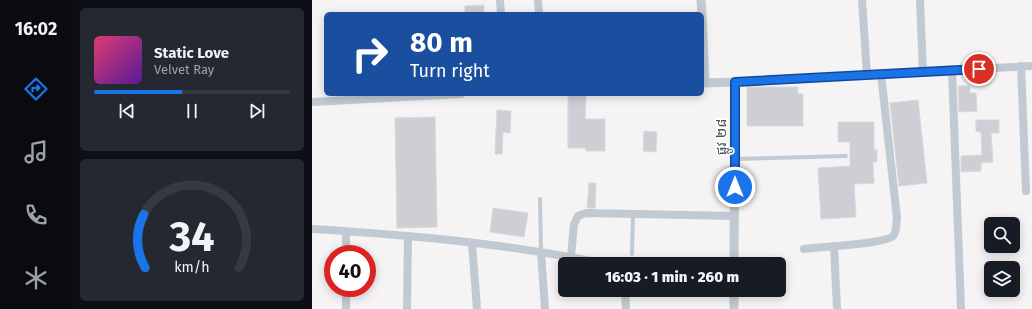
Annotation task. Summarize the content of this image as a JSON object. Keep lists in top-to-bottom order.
{
  "streets": {
    "street": ["ផ្លូវ ២៨"]
  },
  "page": {
    "tabs": "16:02",
    "turn": ["80 m", "Turn right"],
    "song": ["Static Love", "Velvet Ray"],
    "limit": "40",
    "trip": "16:03 · 1 min · 260 m",
    "gauge": ["34", "km/h"]
  }
}
